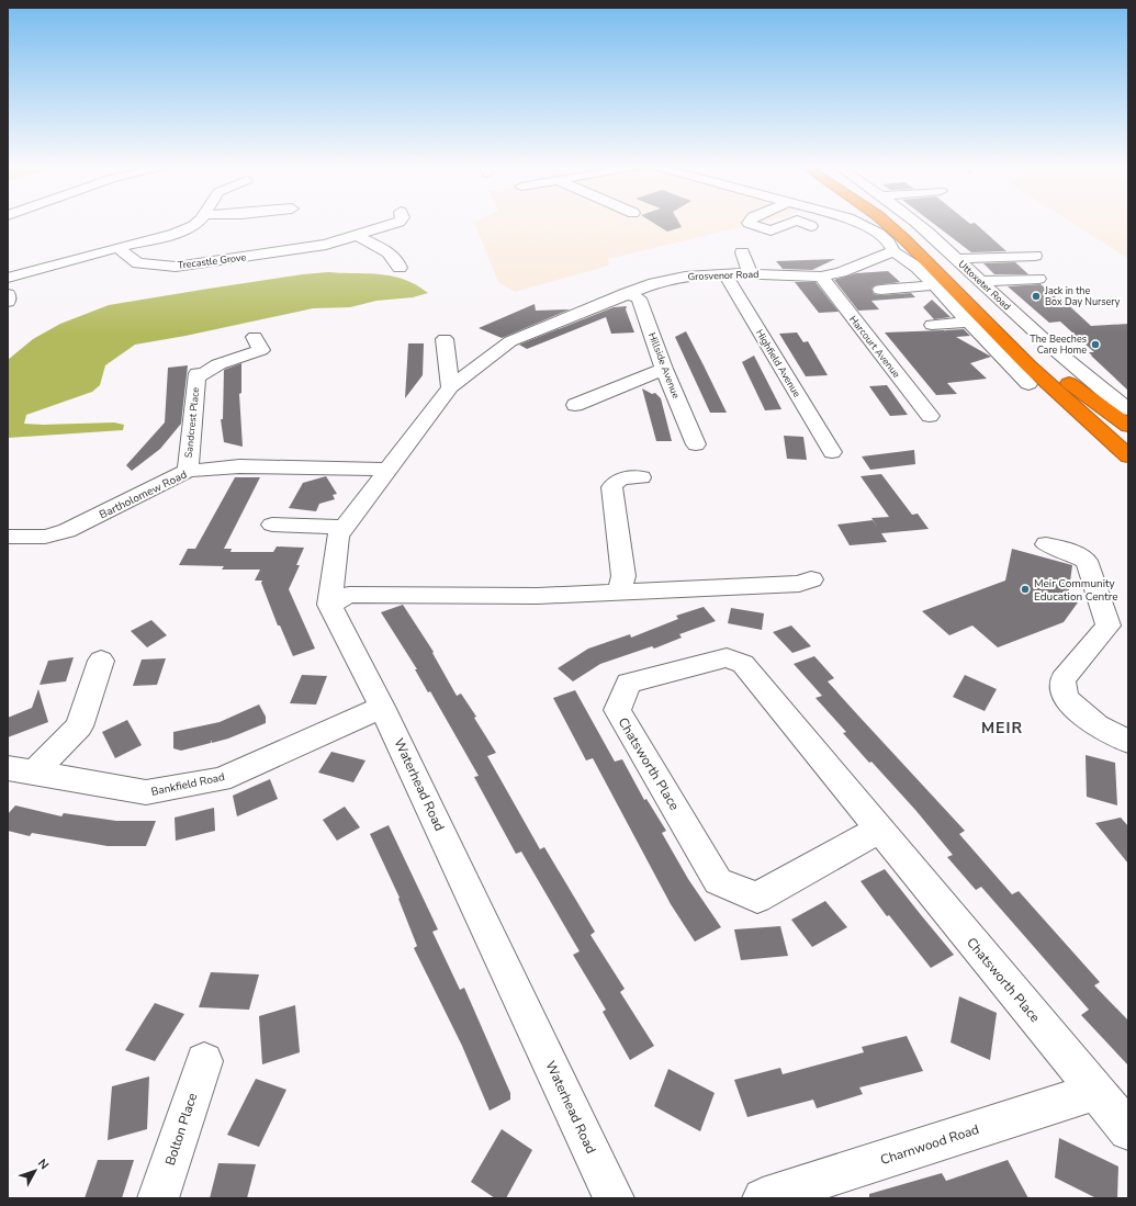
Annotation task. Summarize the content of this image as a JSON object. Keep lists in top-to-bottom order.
{
  "streets": {
    "street": [
      "Trecastle Grove",
      "Grosvenor Road",
      "Uttoxeter Road",
      "Harcourt Avenue",
      "Highfield Avenue",
      "Hillside Avenue",
      "Sandcrest Place",
      "Bartholomew Road",
      "Chatsworth Place",
      "Bankfield Road",
      "Waterhead Road",
      "Bolton Place",
      "Charnwood Road"
    ]
  },
  "crossings": [
    ["Grosvenor Road", "Harcourt Avenue"],
    ["Grosvenor Road", "Highfield Avenue"],
    ["Grosvenor Road", "Hillside Avenue"],
    ["Sandcrest Place", "Bartholomew Road"],
    ["Chatsworth Place", "Charnwood Road"],
    ["Bankfield Road", "Waterhead Road"]
  ],
  "districts": ["MEIR"],
  "places": ["Jack in the Box Day Nursery", "The Beeches Care Home", "Meir Community Education Centre"],
  "north": "top right"
}
